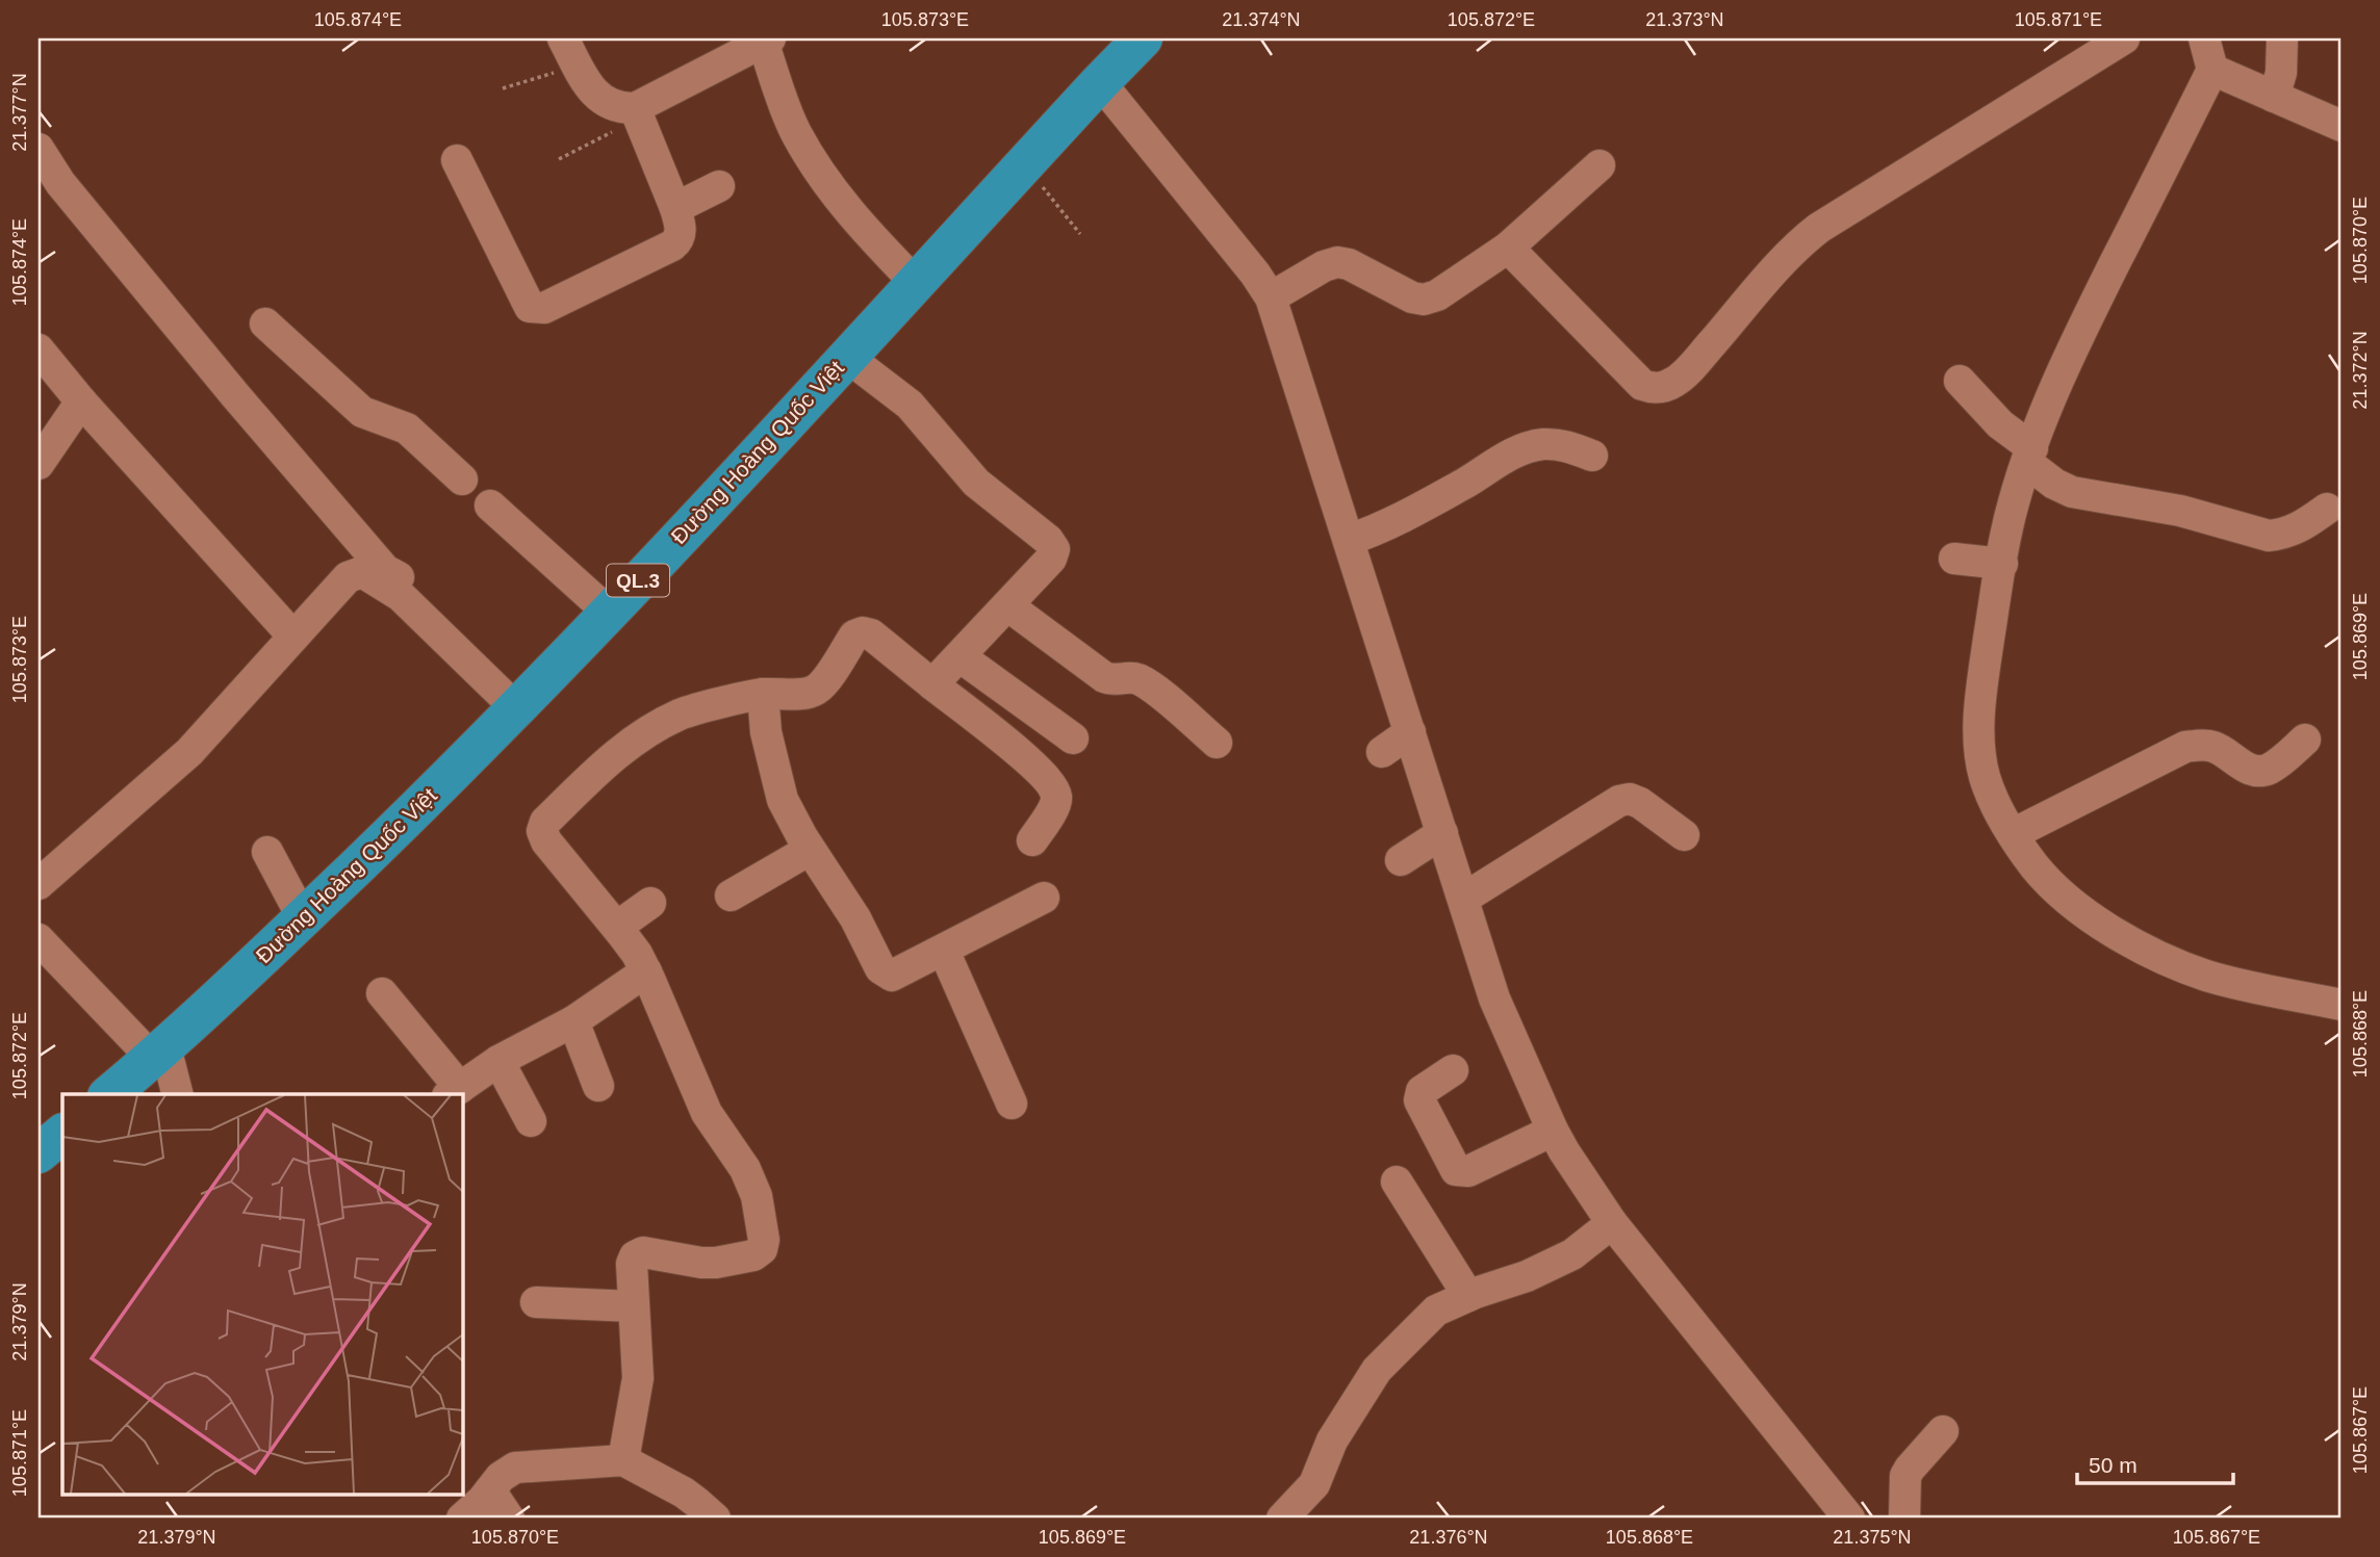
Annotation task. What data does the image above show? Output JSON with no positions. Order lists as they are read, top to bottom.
{
  "streets": {
    "highway": ["Đường Hoàng Quốc Việt", "QL.3"]
  },
  "scale_bar": "50 m",
  "coordinates": [
    "105.874°E",
    "105.873°E",
    "21.374°N",
    "105.872°E",
    "21.373°N",
    "105.871°E",
    "21.377°N",
    "105.870°E",
    "21.372°N",
    "105.869°E",
    "105.868°E",
    "21.379°N",
    "105.867°E",
    "21.376°N",
    "21.375°N"
  ]
}
